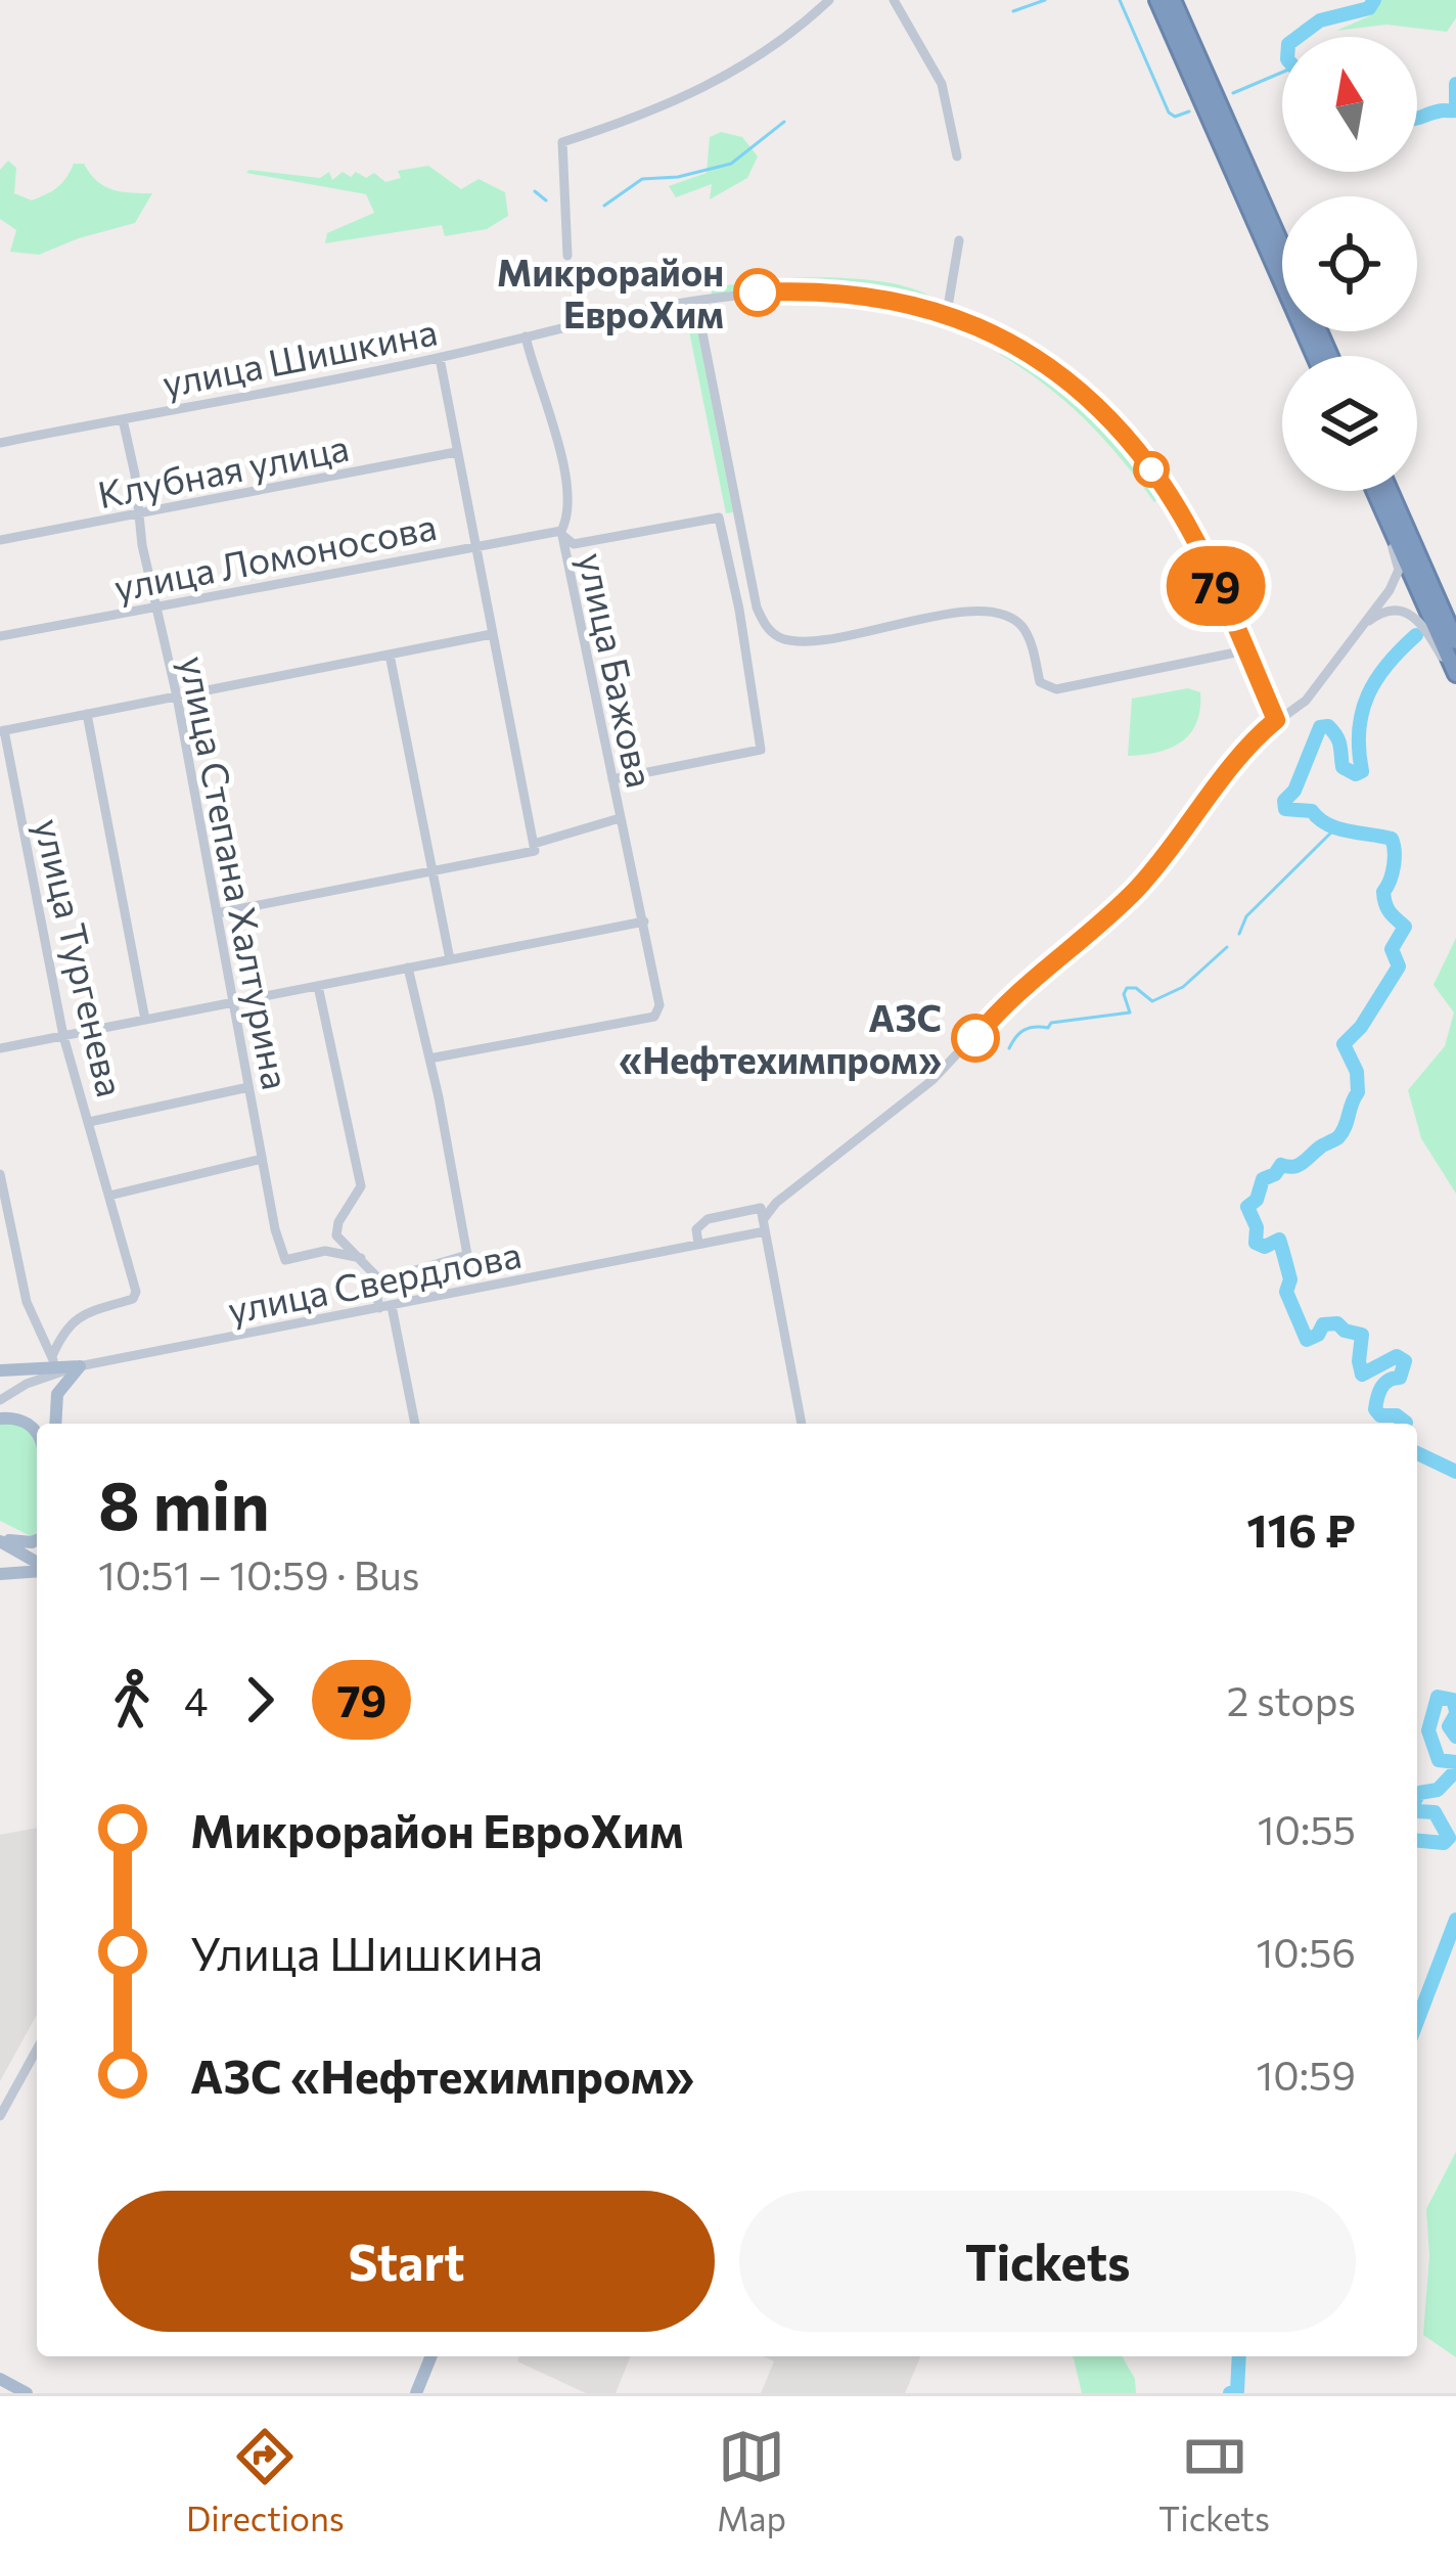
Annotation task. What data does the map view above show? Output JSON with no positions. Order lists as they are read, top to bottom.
{
  "streets": {
    "street": [
      "улица Шишкина",
      "Клубная улица",
      "улица Ломоносова",
      "улица Бажова",
      "улица Степана Халтурина",
      "улица Тургенева",
      "улица Свердлова"
    ]
  },
  "crossings": [
    ["улица Шишкина", "улица Бажова"],
    ["улица Шишкина", "улица Степана Халтурина"],
    ["Клубная улица", "улица Степана Халтурина"],
    ["улица Ломоносова", "улица Бажова"],
    ["улица Ломоносова", "улица Степана Халтурина"]
  ],
  "places": ["Микрорайон ЕвроХим", "АЗС «Нефтехимпром»"],
  "lines": ["bus line 79"],
  "north": "top",
  "page": {
    "on_map": "79",
    "heading": ["8 min", "10:51 – 10:59 · Bus", "116 ₽"],
    "legs": ["4", "79", "2 stops"],
    "list": [
      {
        "name": "Микрорайон ЕвроХим",
        "value": "10:55"
      },
      {
        "name": "Улица Шишкина",
        "value": "10:56"
      },
      {
        "name": "АЗС «Нефтехимпром»",
        "value": "10:59"
      }
    ],
    "buttons": ["Start", "Tickets"],
    "tabs": ["Directions", "Map", "Tickets"]
  }
}
